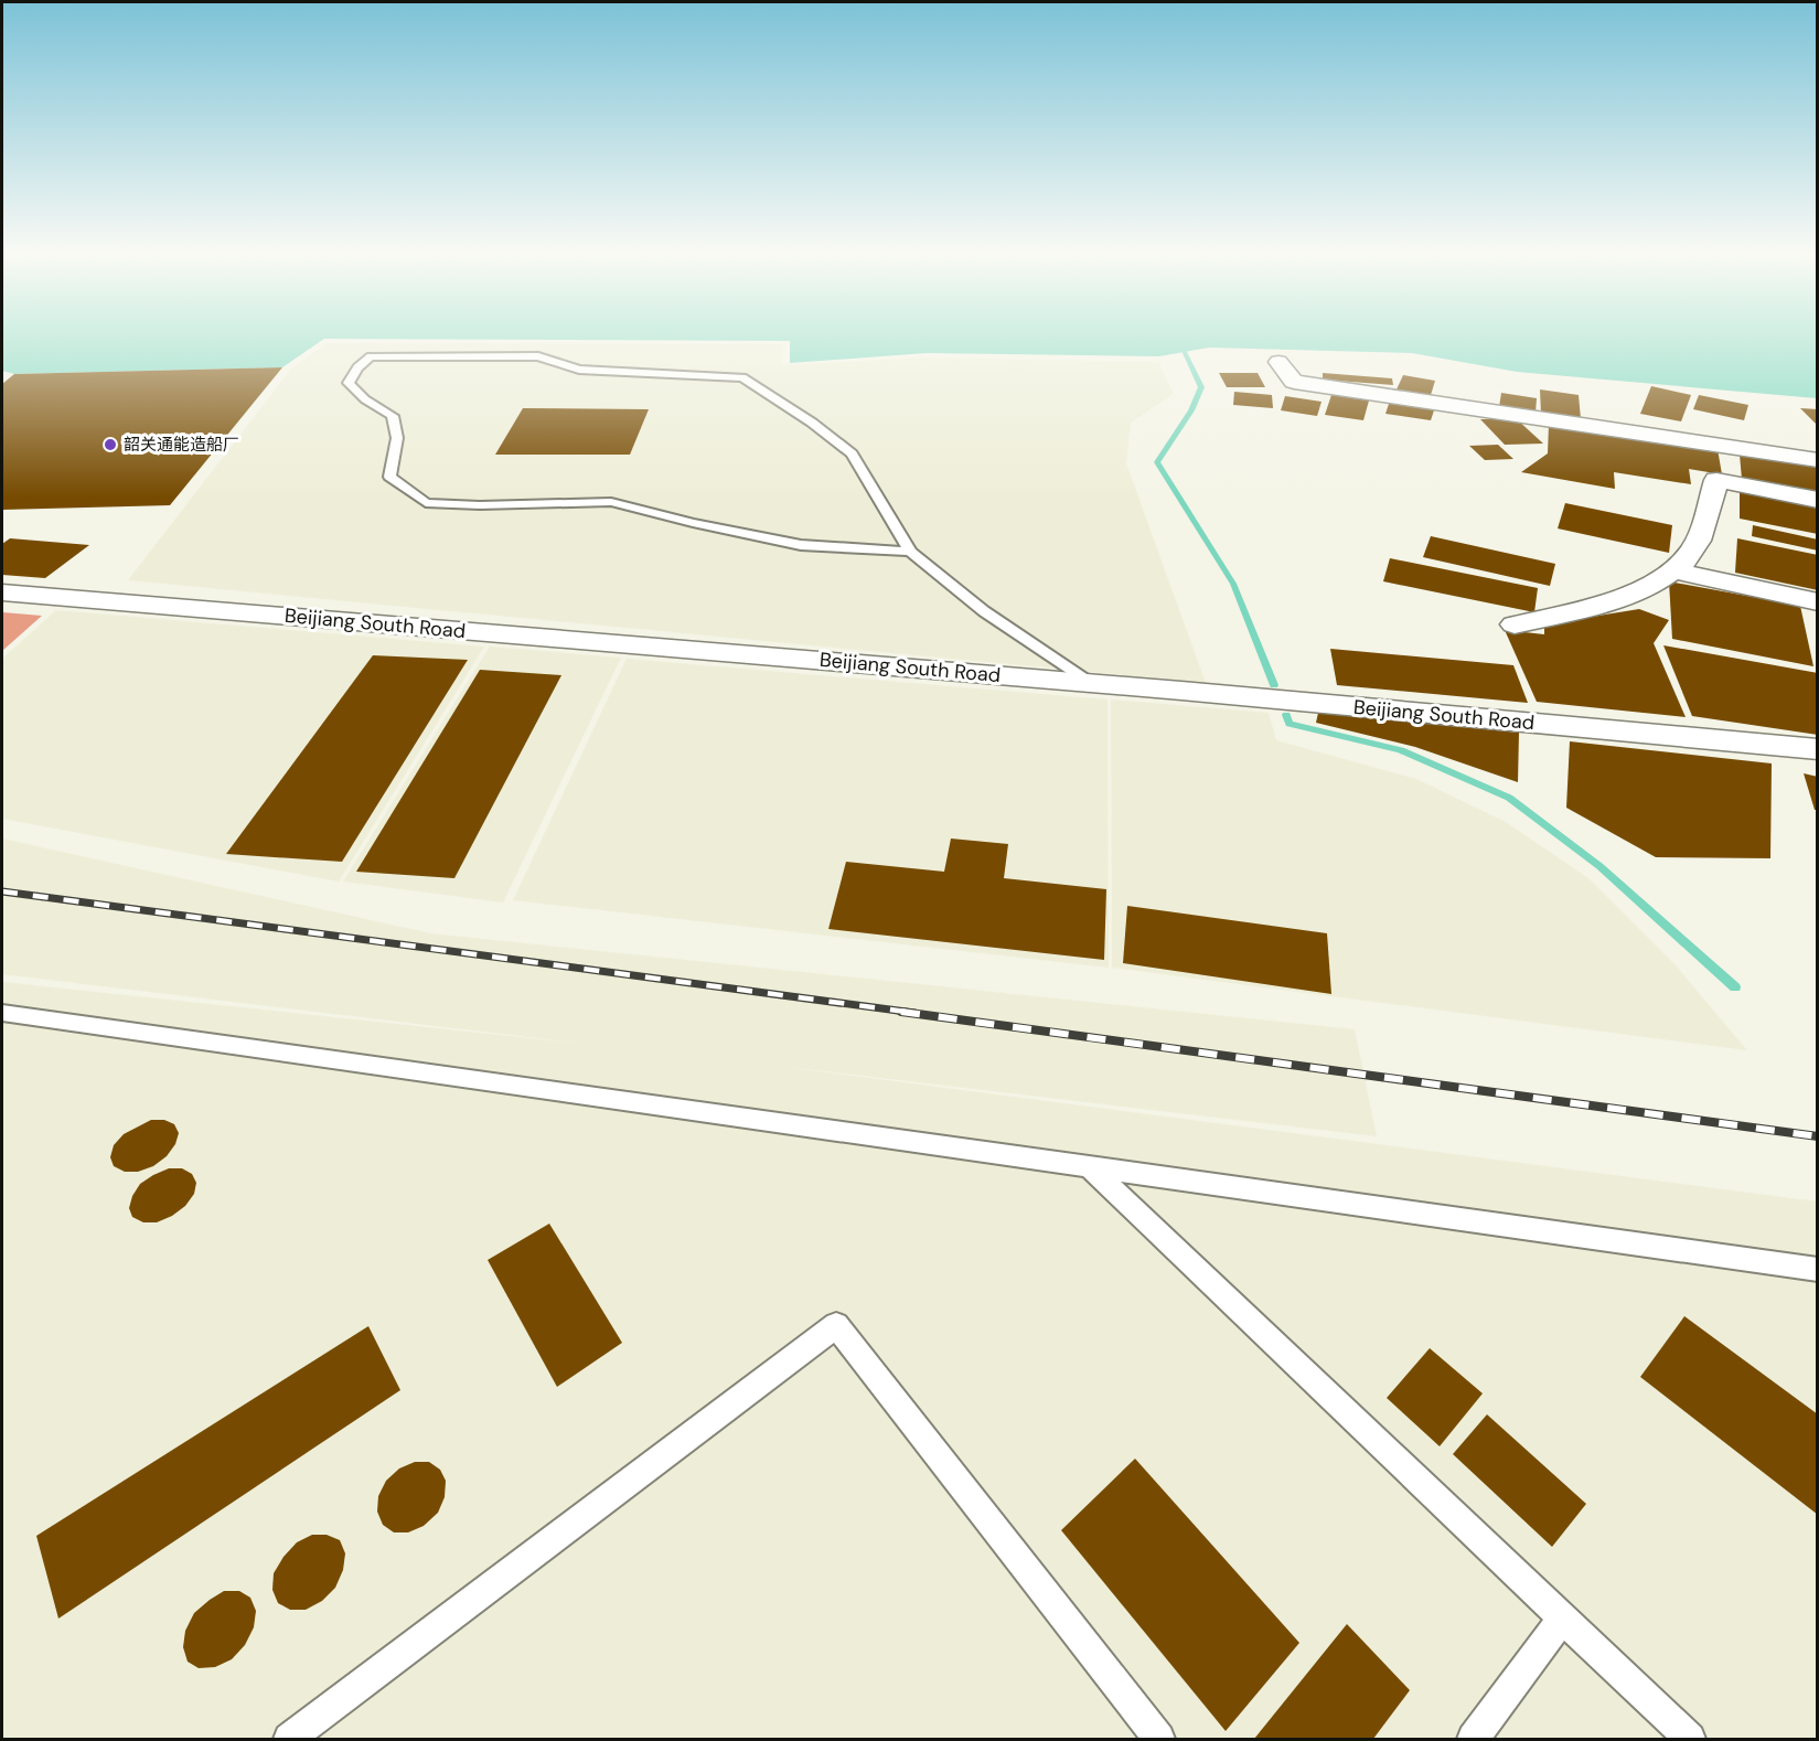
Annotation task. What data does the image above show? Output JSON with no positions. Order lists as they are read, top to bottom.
{
  "streets": {
    "street": ["Beijiang South Road"]
  },
  "places": ["韶关通能造船厂"]
}
